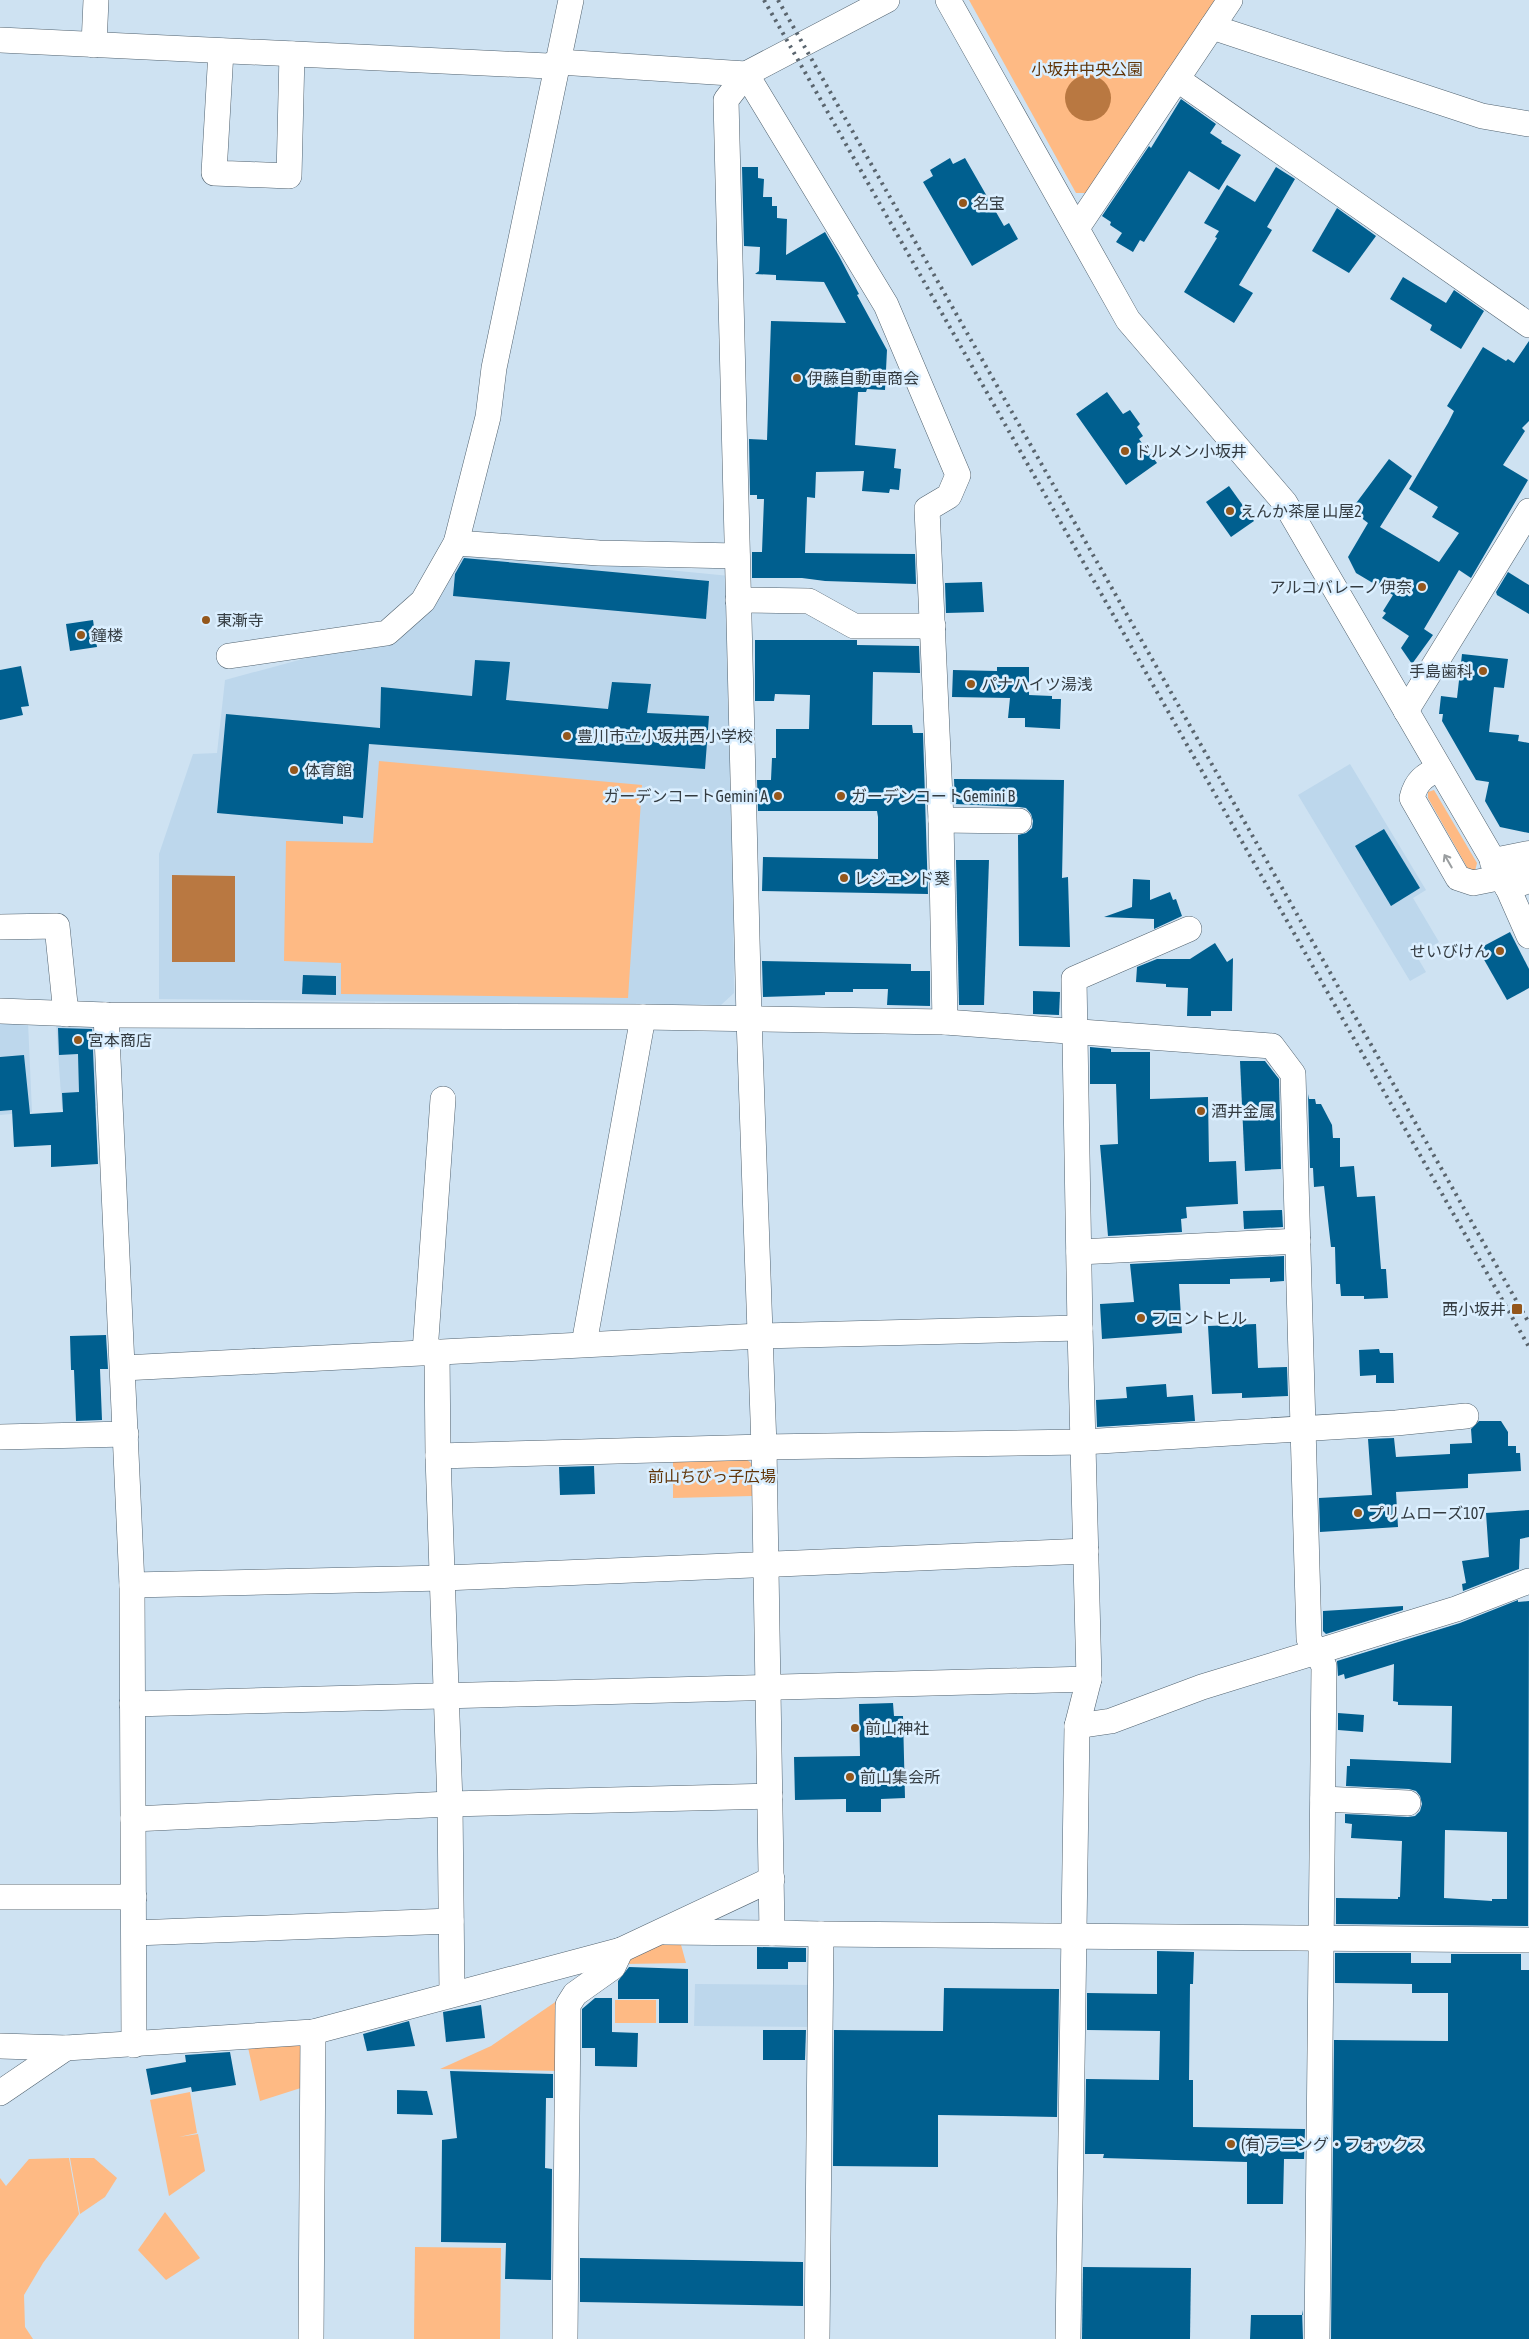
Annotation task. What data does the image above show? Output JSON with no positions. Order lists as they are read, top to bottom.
{
  "parks": ["小坂井中央公園", "前山ちびっ子広場"],
  "places": {
    "other": [
      "名宝",
      "伊藤自動車商会",
      "ドルメン小坂井",
      "えんか茶屋 山屋2",
      "アルコバレーノ伊奈",
      "東漸寺",
      "鐘楼",
      "手島歯科",
      "パナハイツ湯浅",
      "豊川市立小坂井西小学校",
      "体育館",
      "ガーデンコートGemini A",
      "ガーデンコートGemini B",
      "レジェンド葵",
      "せいびけん",
      "宮本商店",
      "酒井金属",
      "フロントヒル",
      "プリムローズ107",
      "前山神社",
      "前山集会所",
      "(有)ラニング・フォックス"
    ],
    "transit": ["西小坂井"]
  }
}
